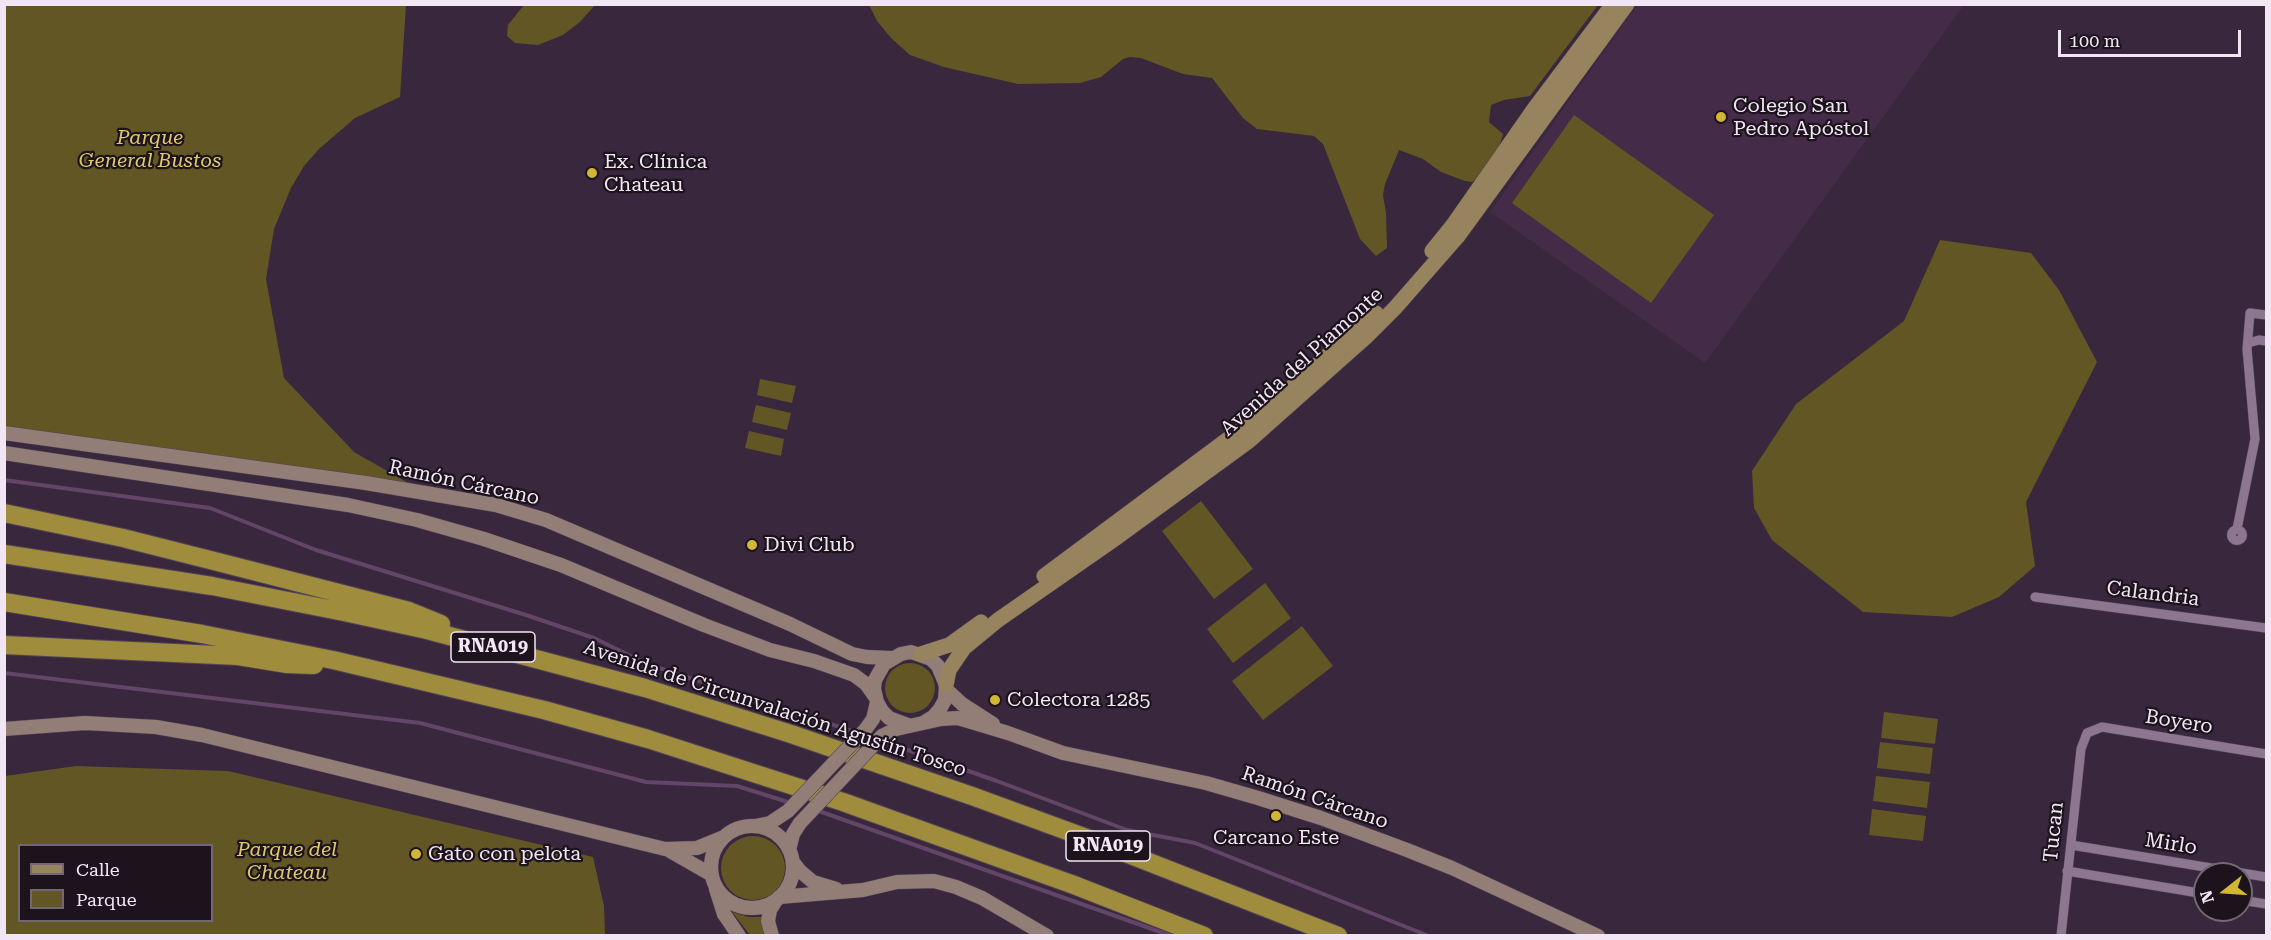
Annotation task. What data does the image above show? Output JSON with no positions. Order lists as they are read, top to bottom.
{
  "streets": {
    "highway": ["RNA019", "Avenida de Circunvalación Agustín Tosco"],
    "main road": ["Avenida del Piamonte", "Ramón Cárcano"],
    "street": [
      "Calandria",
      "Boyero",
      "Tucan",
      "Mirlo"
    ]
  },
  "crossings": [
    ["Avenida del Piamonte", "Ramón Cárcano"],
    ["Boyero", "Tucan"],
    ["Tucan", "Mirlo"]
  ],
  "parks": ["Parque General Bustos", "Parque del Chateau"],
  "places": [
    "Colegio San Pedro Apóstol",
    "Ex. Clínica Chateau",
    "Divi Club",
    "Colectora 1285",
    "Carcano Este",
    "Gato con pelota"
  ],
  "legend": ["Calle", "Parque"],
  "scale_bar": "100 m",
  "north": "left"
}
